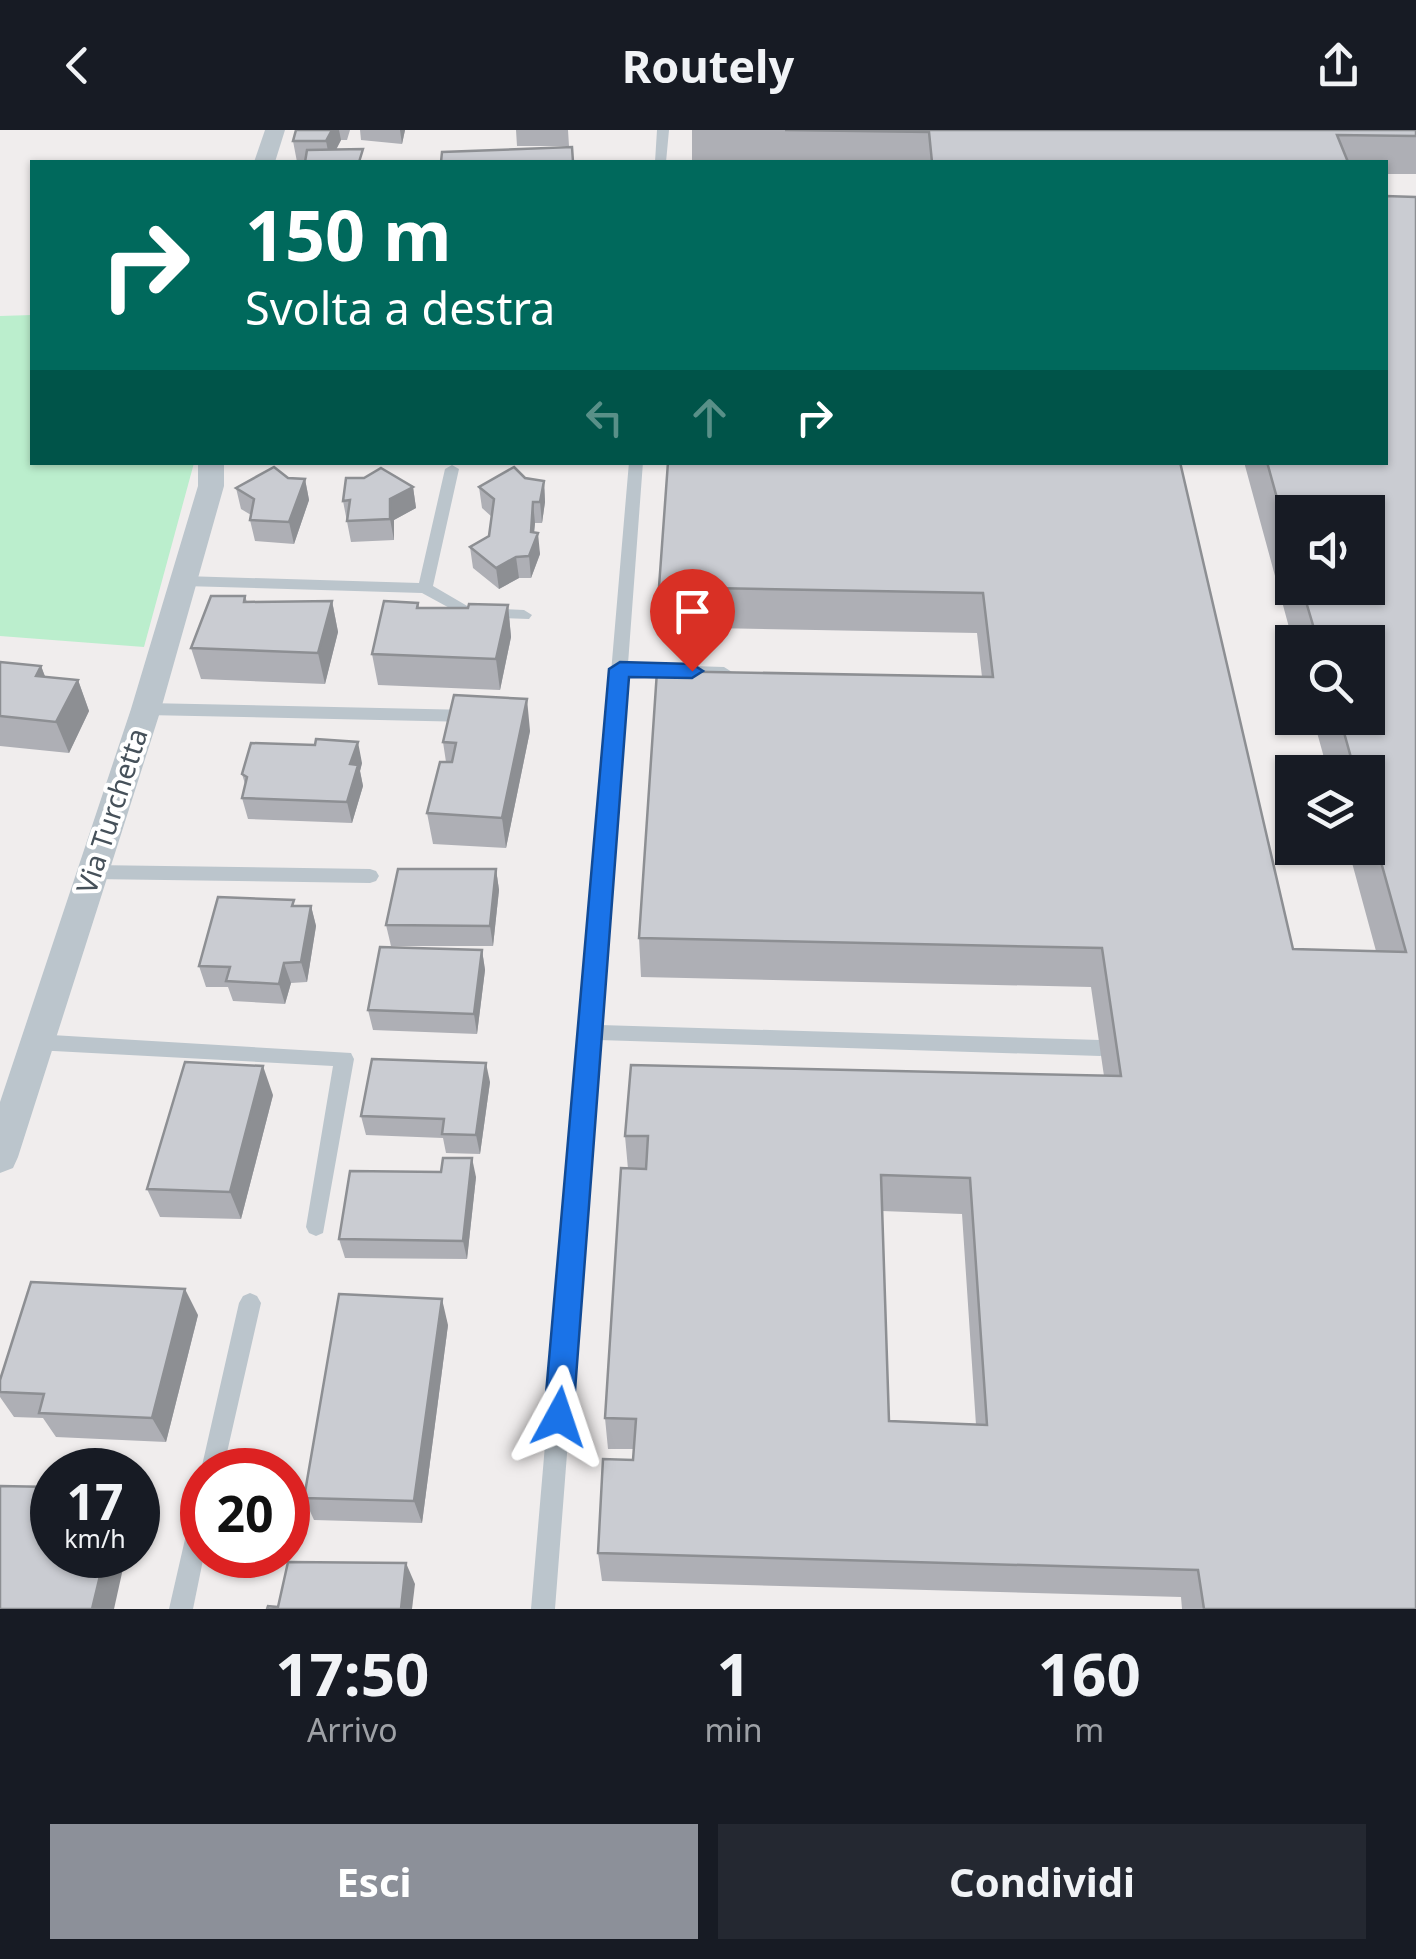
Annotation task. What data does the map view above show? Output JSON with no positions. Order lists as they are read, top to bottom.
{
  "streets": {
    "street": ["Via Turchetta"]
  },
  "page": {
    "header": "Routely",
    "turn": ["150 m", "Svolta a destra"],
    "speed": "17 km/h",
    "limit": "20",
    "eta": [
      "17:50",
      "Arrivo",
      "1",
      "min",
      "160",
      "m"
    ],
    "buttons": ["Esci", "Condividi"]
  }
}
